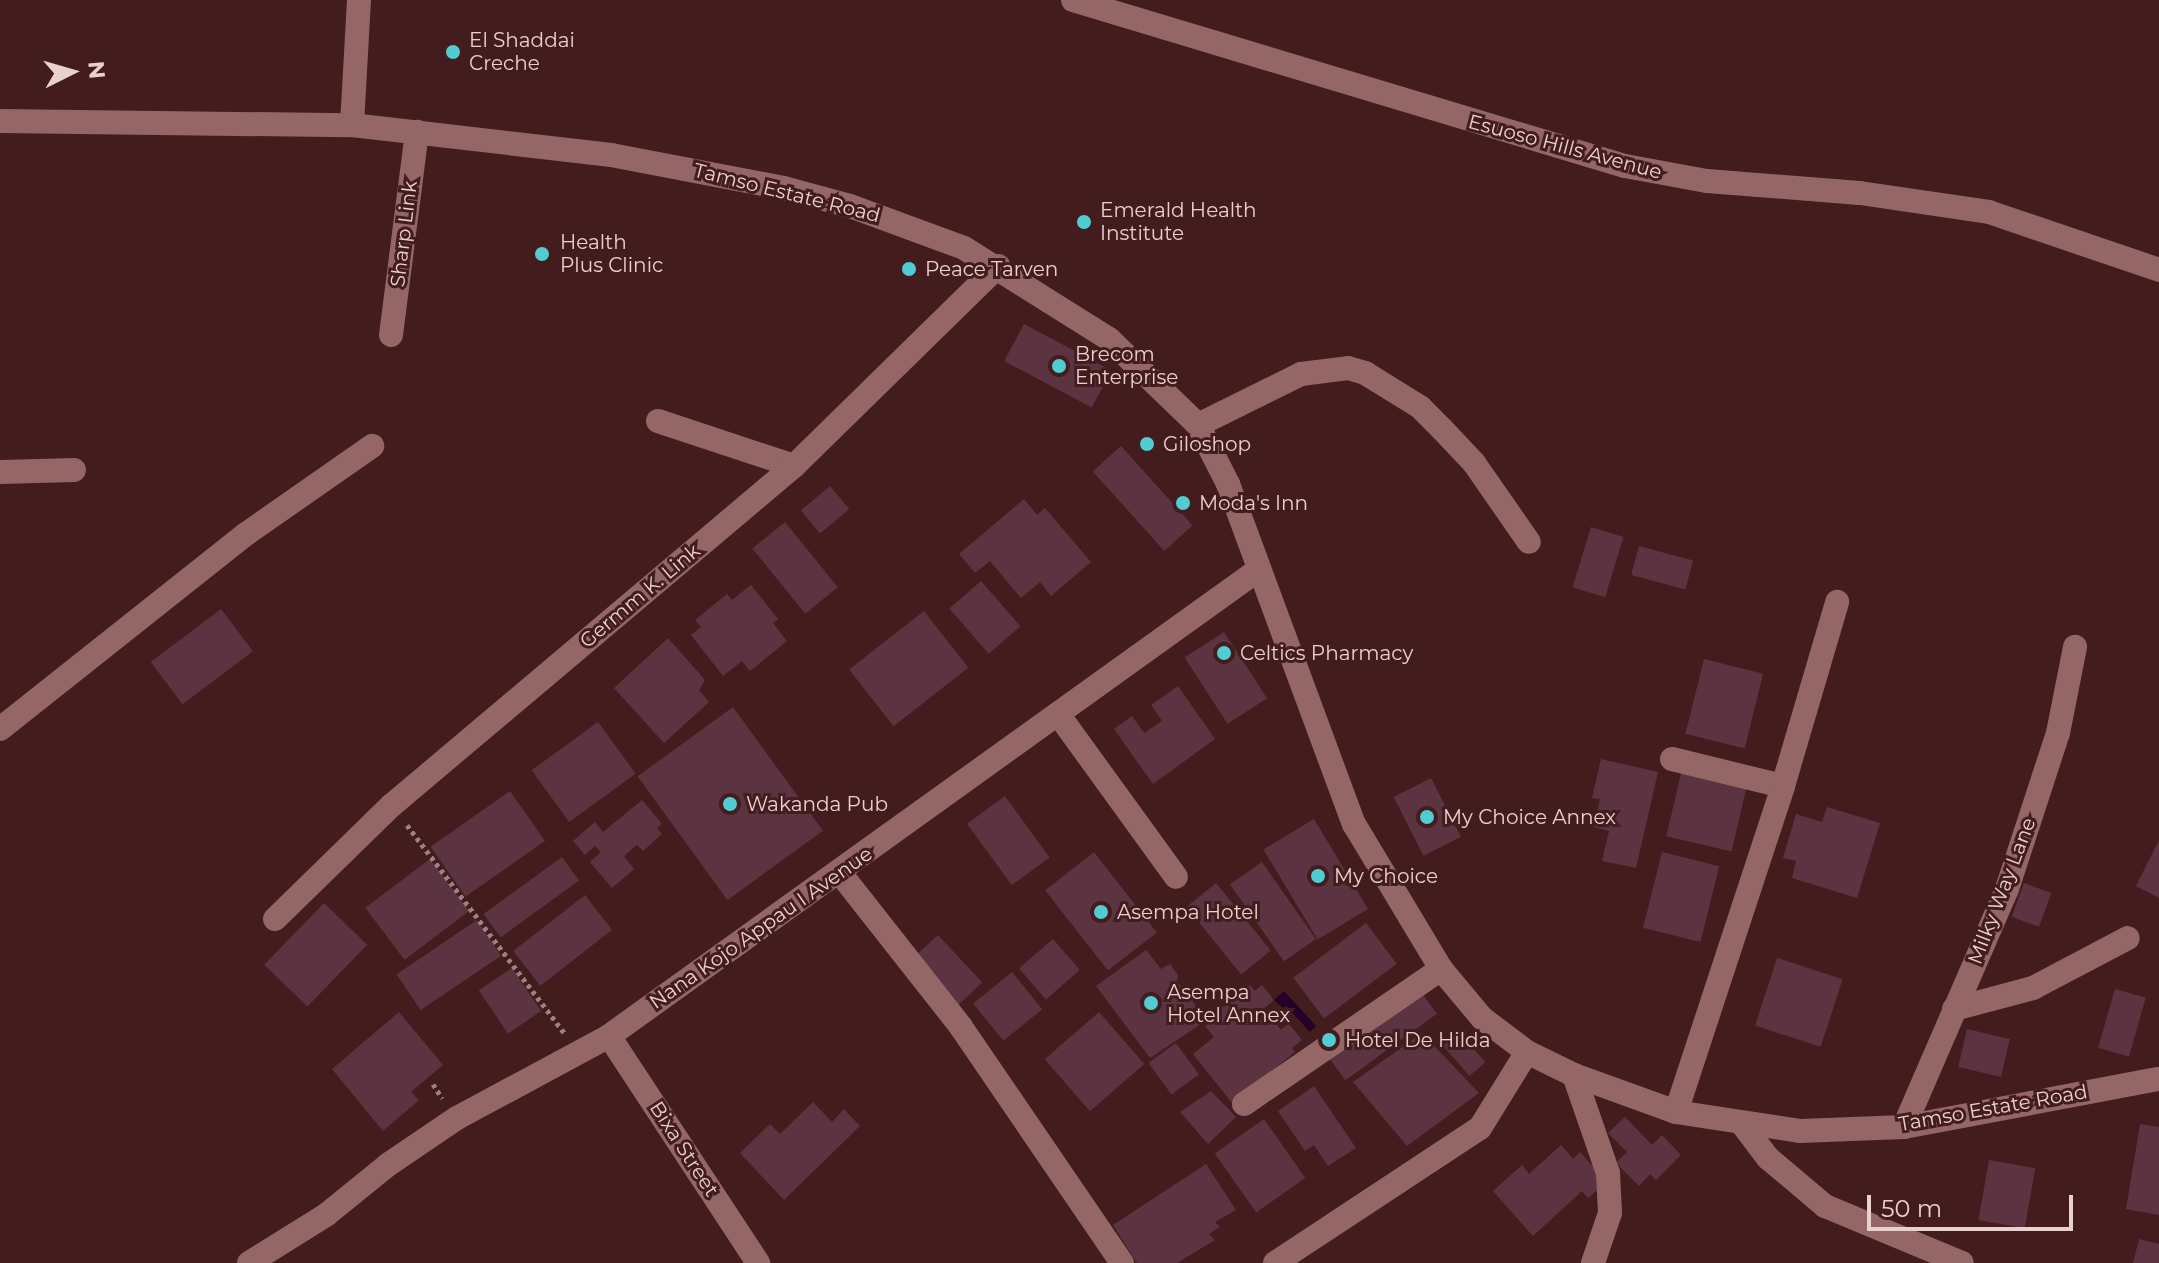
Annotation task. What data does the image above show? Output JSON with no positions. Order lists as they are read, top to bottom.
{
  "streets": {
    "street": [
      "Esuoso Hills Avenue",
      "Tamso Estate Road",
      "Sharp Link",
      "Germm K. Link",
      "Milky Way Lane",
      "Nana Kojo Appau I Avenue",
      "Bixa Street"
    ]
  },
  "crossings": [
    ["Tamso Estate Road", "Sharp Link"],
    ["Tamso Estate Road", "Germm K. Link"],
    ["Tamso Estate Road", "Milky Way Lane"],
    ["Tamso Estate Road", "Nana Kojo Appau I Avenue"],
    ["Nana Kojo Appau I Avenue", "Bixa Street"]
  ],
  "places": [
    "El Shaddai Creche",
    "Emerald Health Institute",
    "Health Plus Clinic",
    "Peace Tarven",
    "Brecom Enterprise",
    "Giloshop",
    "Moda's Inn",
    "Celtics Pharmacy",
    "Wakanda Pub",
    "My Choice Annex",
    "My Choice",
    "Asempa Hotel",
    "Asempa Hotel Annex",
    "Hotel De Hilda"
  ],
  "scale_bar": "50 m",
  "north": "right"
}
